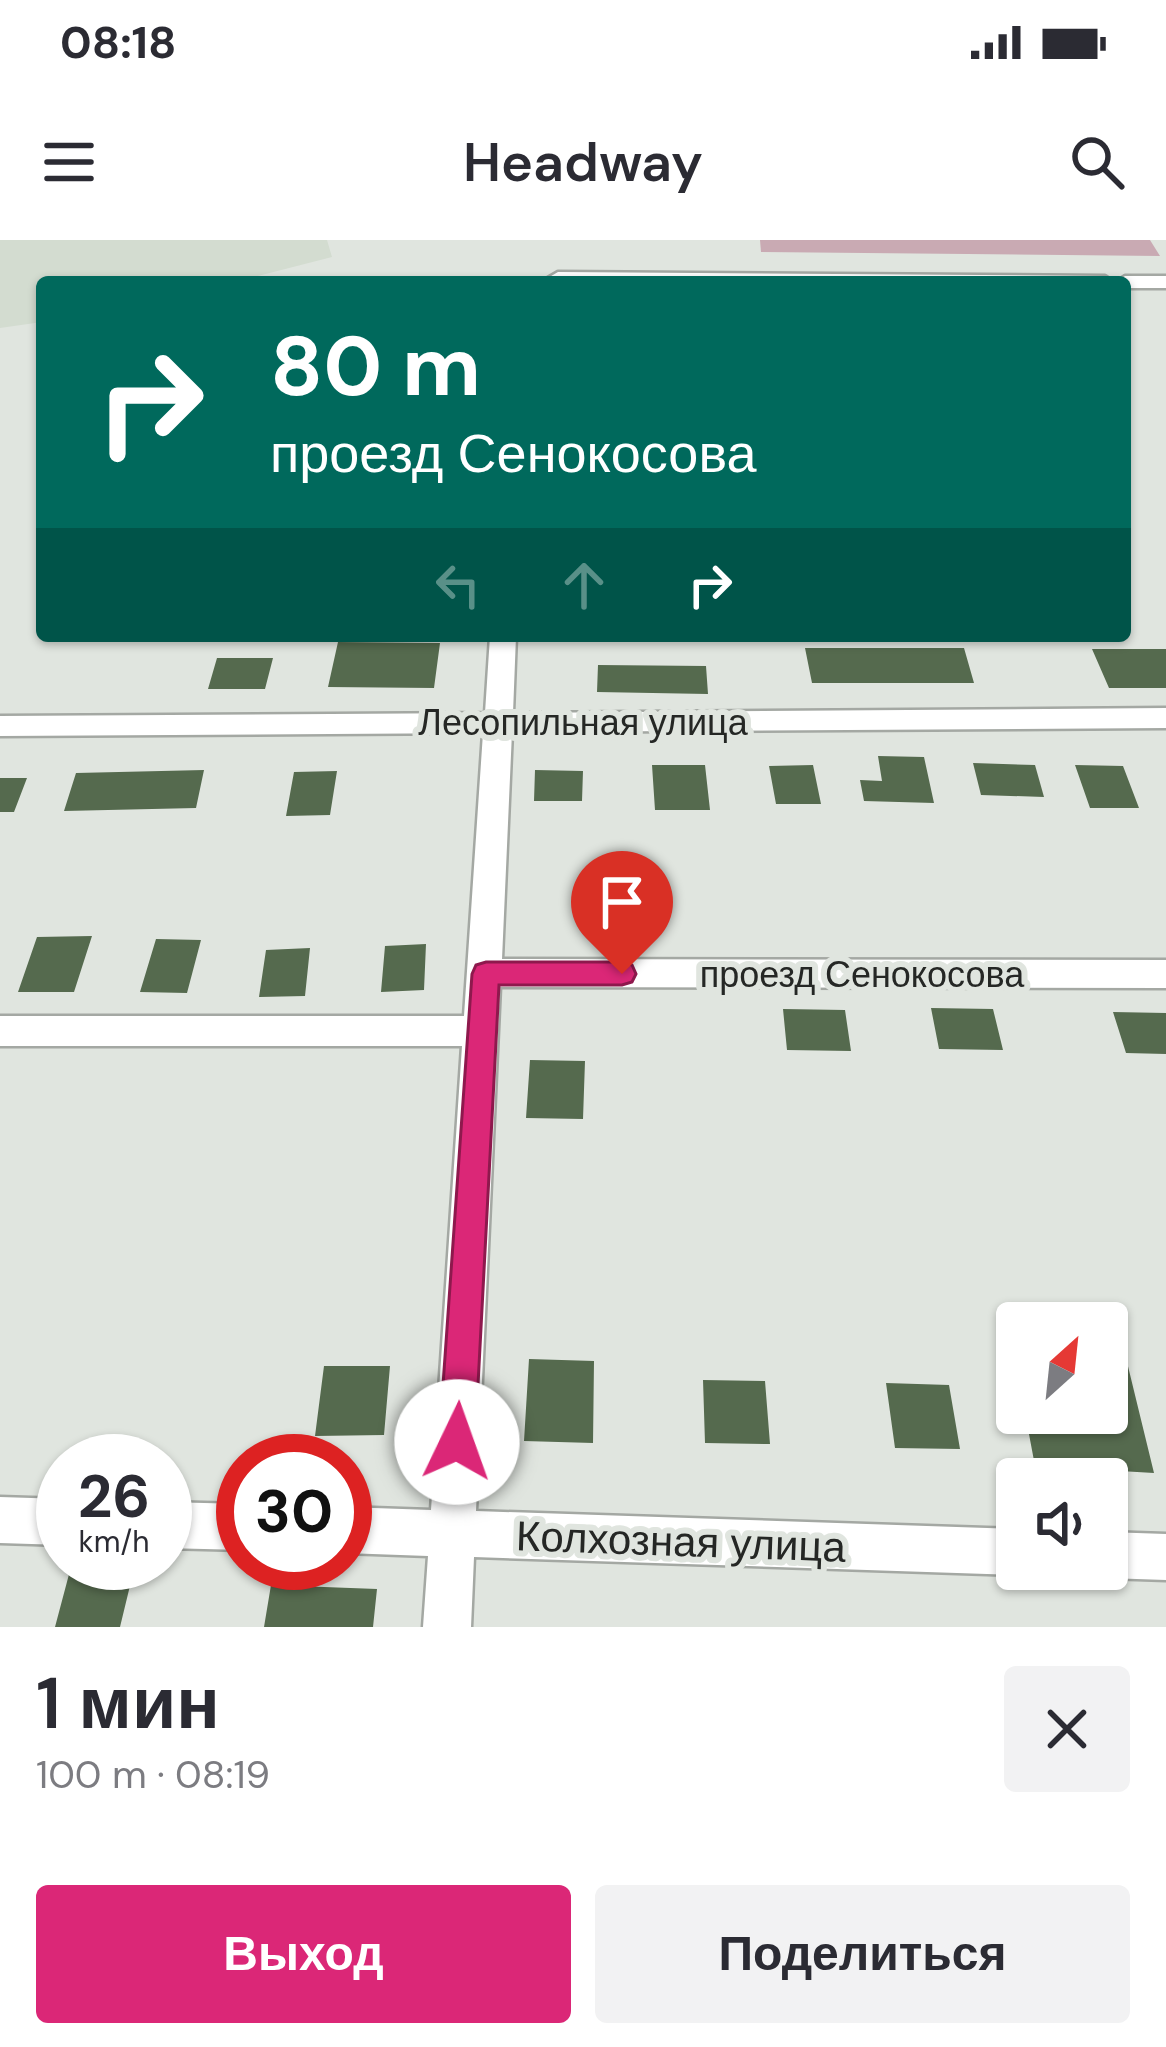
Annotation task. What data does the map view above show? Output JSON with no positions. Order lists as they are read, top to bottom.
{
  "streets": {
    "street": ["Лесопильная улица", "проезд Сенокосова", "Колхозная улица"]
  },
  "north": "top right",
  "page": {
    "status": "08:18",
    "header": "Headway",
    "turn": ["80 m", "проезд Сенокосова"],
    "speed": "26 km/h",
    "limit": "30",
    "heading": ["1 мин", "100 m · 08:19"],
    "buttons": ["Выход", "Поделиться"]
  }
}
